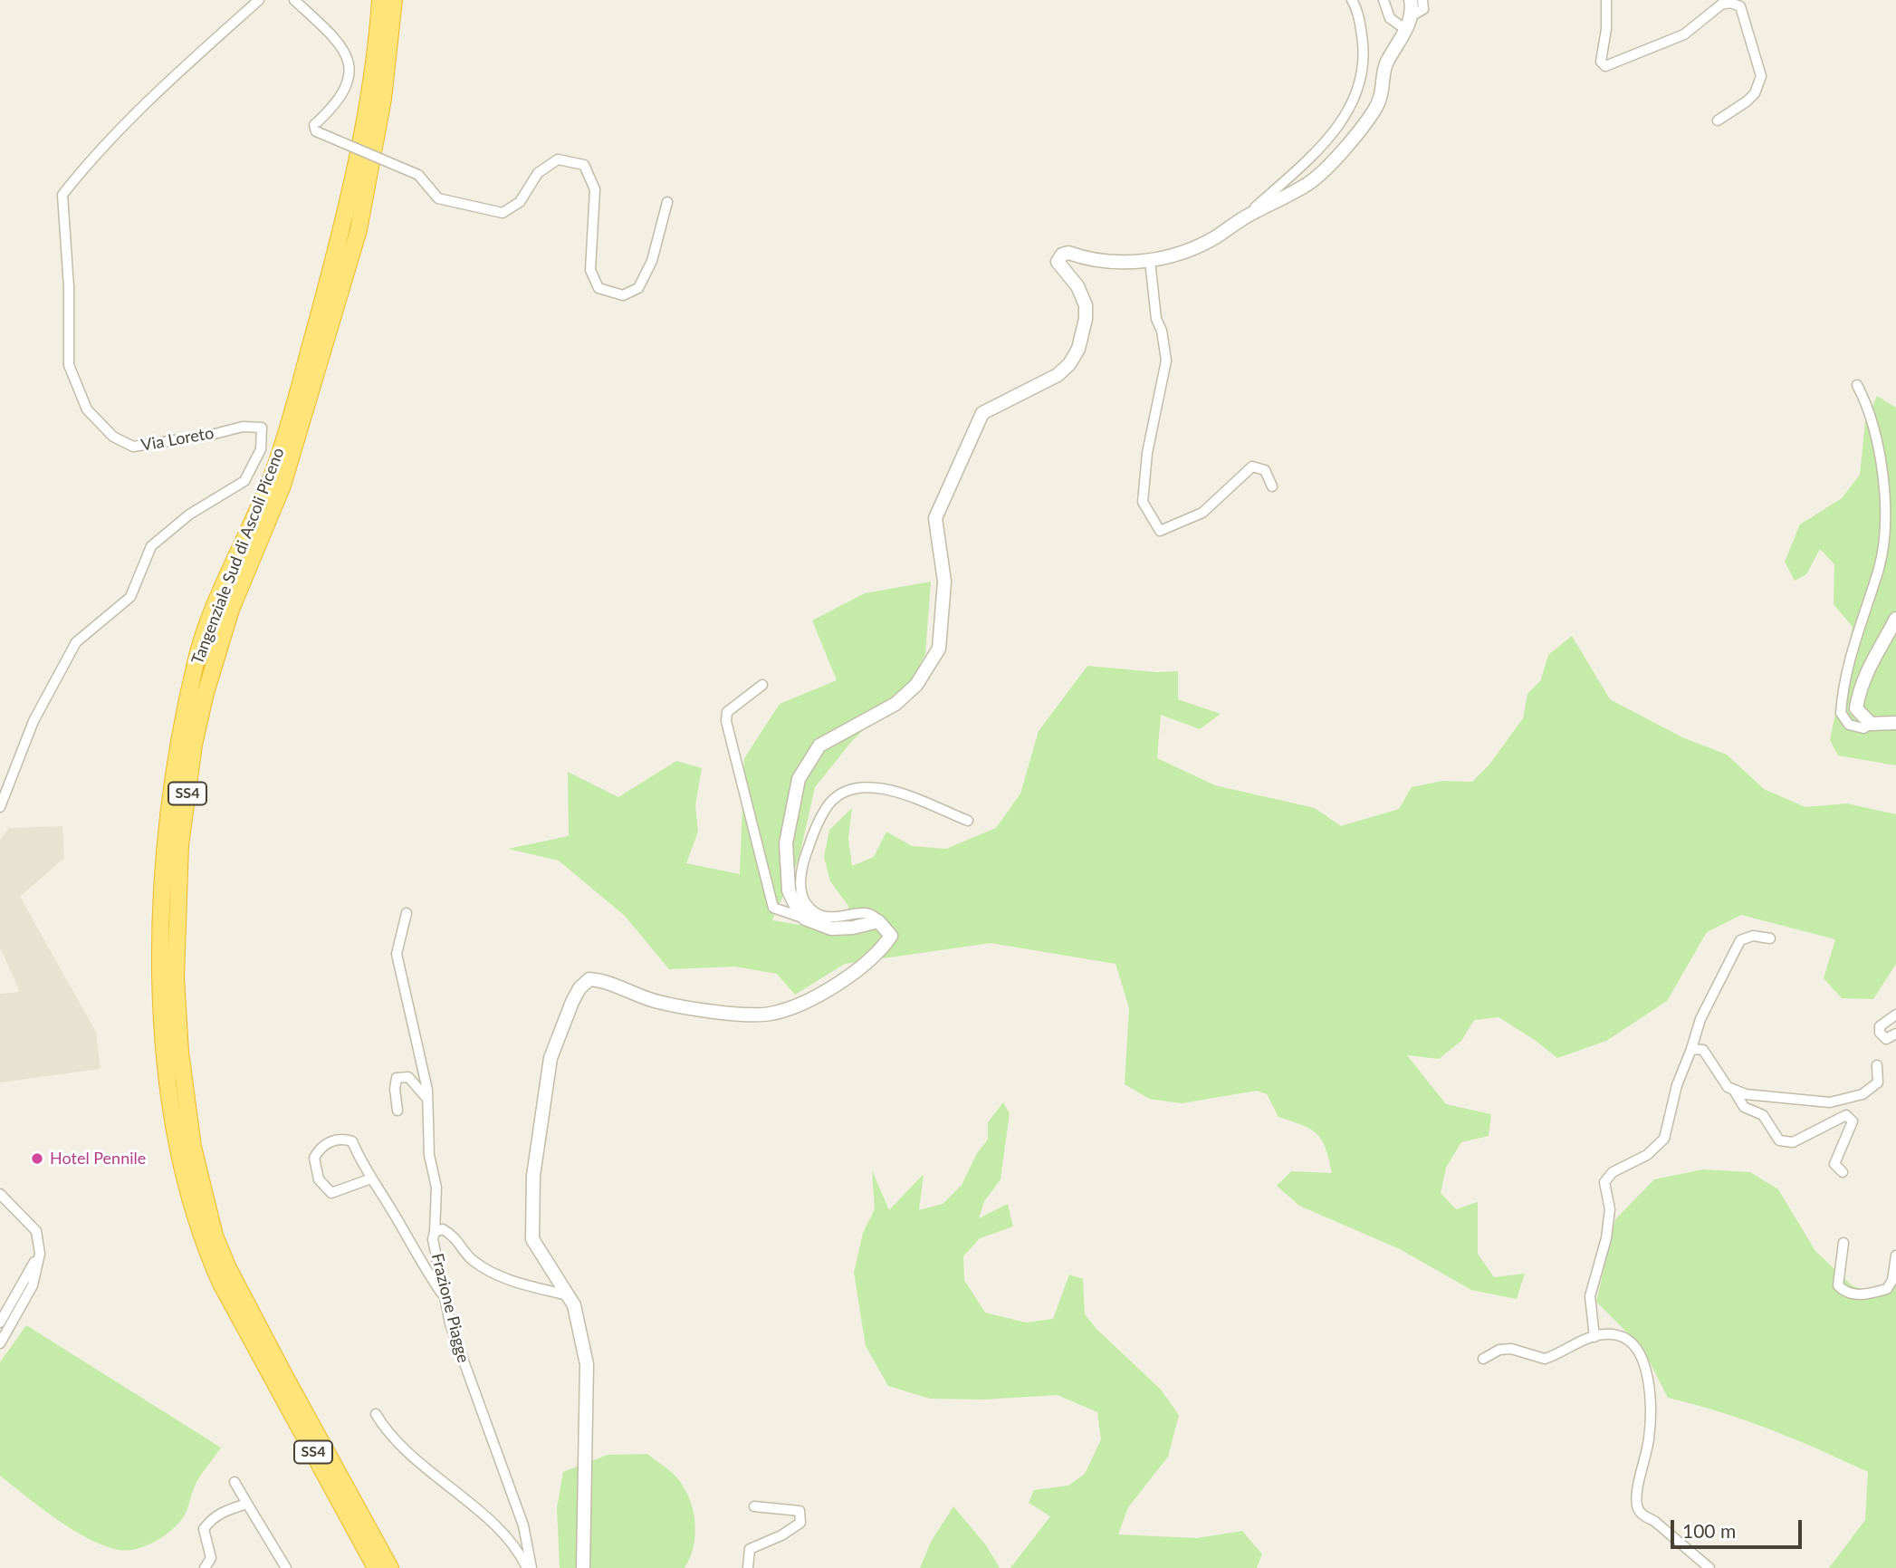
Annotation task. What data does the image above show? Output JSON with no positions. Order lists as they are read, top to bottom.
{
  "streets": {
    "highway": ["Tangenziale Sud di Ascoli Piceno", "SS4"],
    "street": ["Via Loreto", "Frazione Piagge"]
  },
  "places": ["Hotel Pennile"],
  "scale_bar": "100 m"
}
